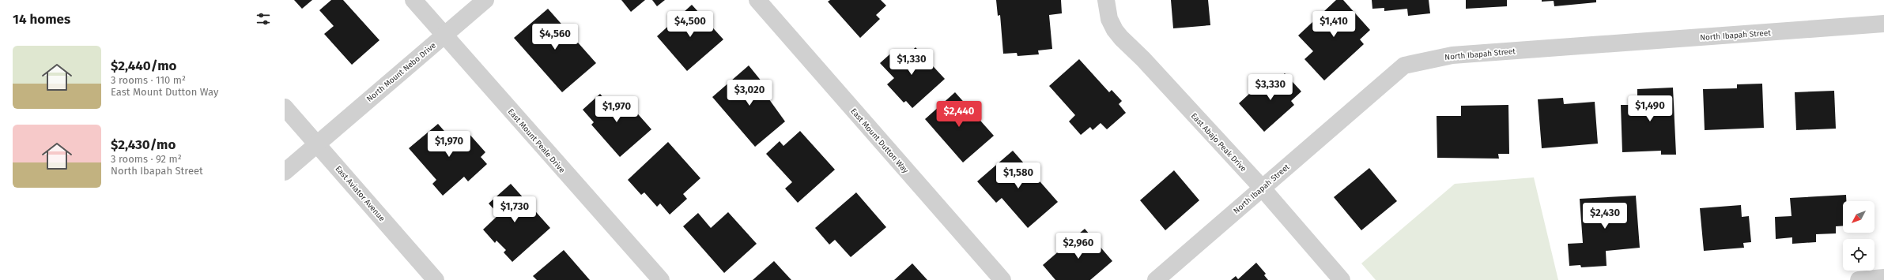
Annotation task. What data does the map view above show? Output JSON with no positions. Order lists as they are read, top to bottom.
{
  "streets": {
    "street": [
      "North Ibapah Street",
      "North Mount Nebo Drive",
      "East Mount Peale Drive",
      "East Mount Dutton Way",
      "East Abajo Peak Drive",
      "East Aviator Avenue"
    ]
  },
  "crossings": [
    ["North Ibapah Street", "East Abajo Peak Drive"],
    ["North Mount Nebo Drive", "East Mount Peale Drive"],
    ["North Mount Nebo Drive", "East Aviator Avenue"]
  ],
  "north": "bottom left",
  "page": {
    "heading": "14 homes",
    "price": [
      "$4,500",
      "$1,410",
      "$4,560",
      "$1,330",
      "$3,330",
      "$3,020",
      "$1,490",
      "$1,970",
      "$2,440",
      "$1,970",
      "$1,580",
      "$1,730",
      "$2,430",
      "$2,960"
    ],
    "list": [
      {
        "name": "$2,440/mo",
        "note": "3 rooms · 110 m² · East Mount Dutton Way"
      },
      {
        "name": "$2,430/mo",
        "note": "3 rooms · 92 m² · North Ibapah Street"
      }
    ]
  }
}
